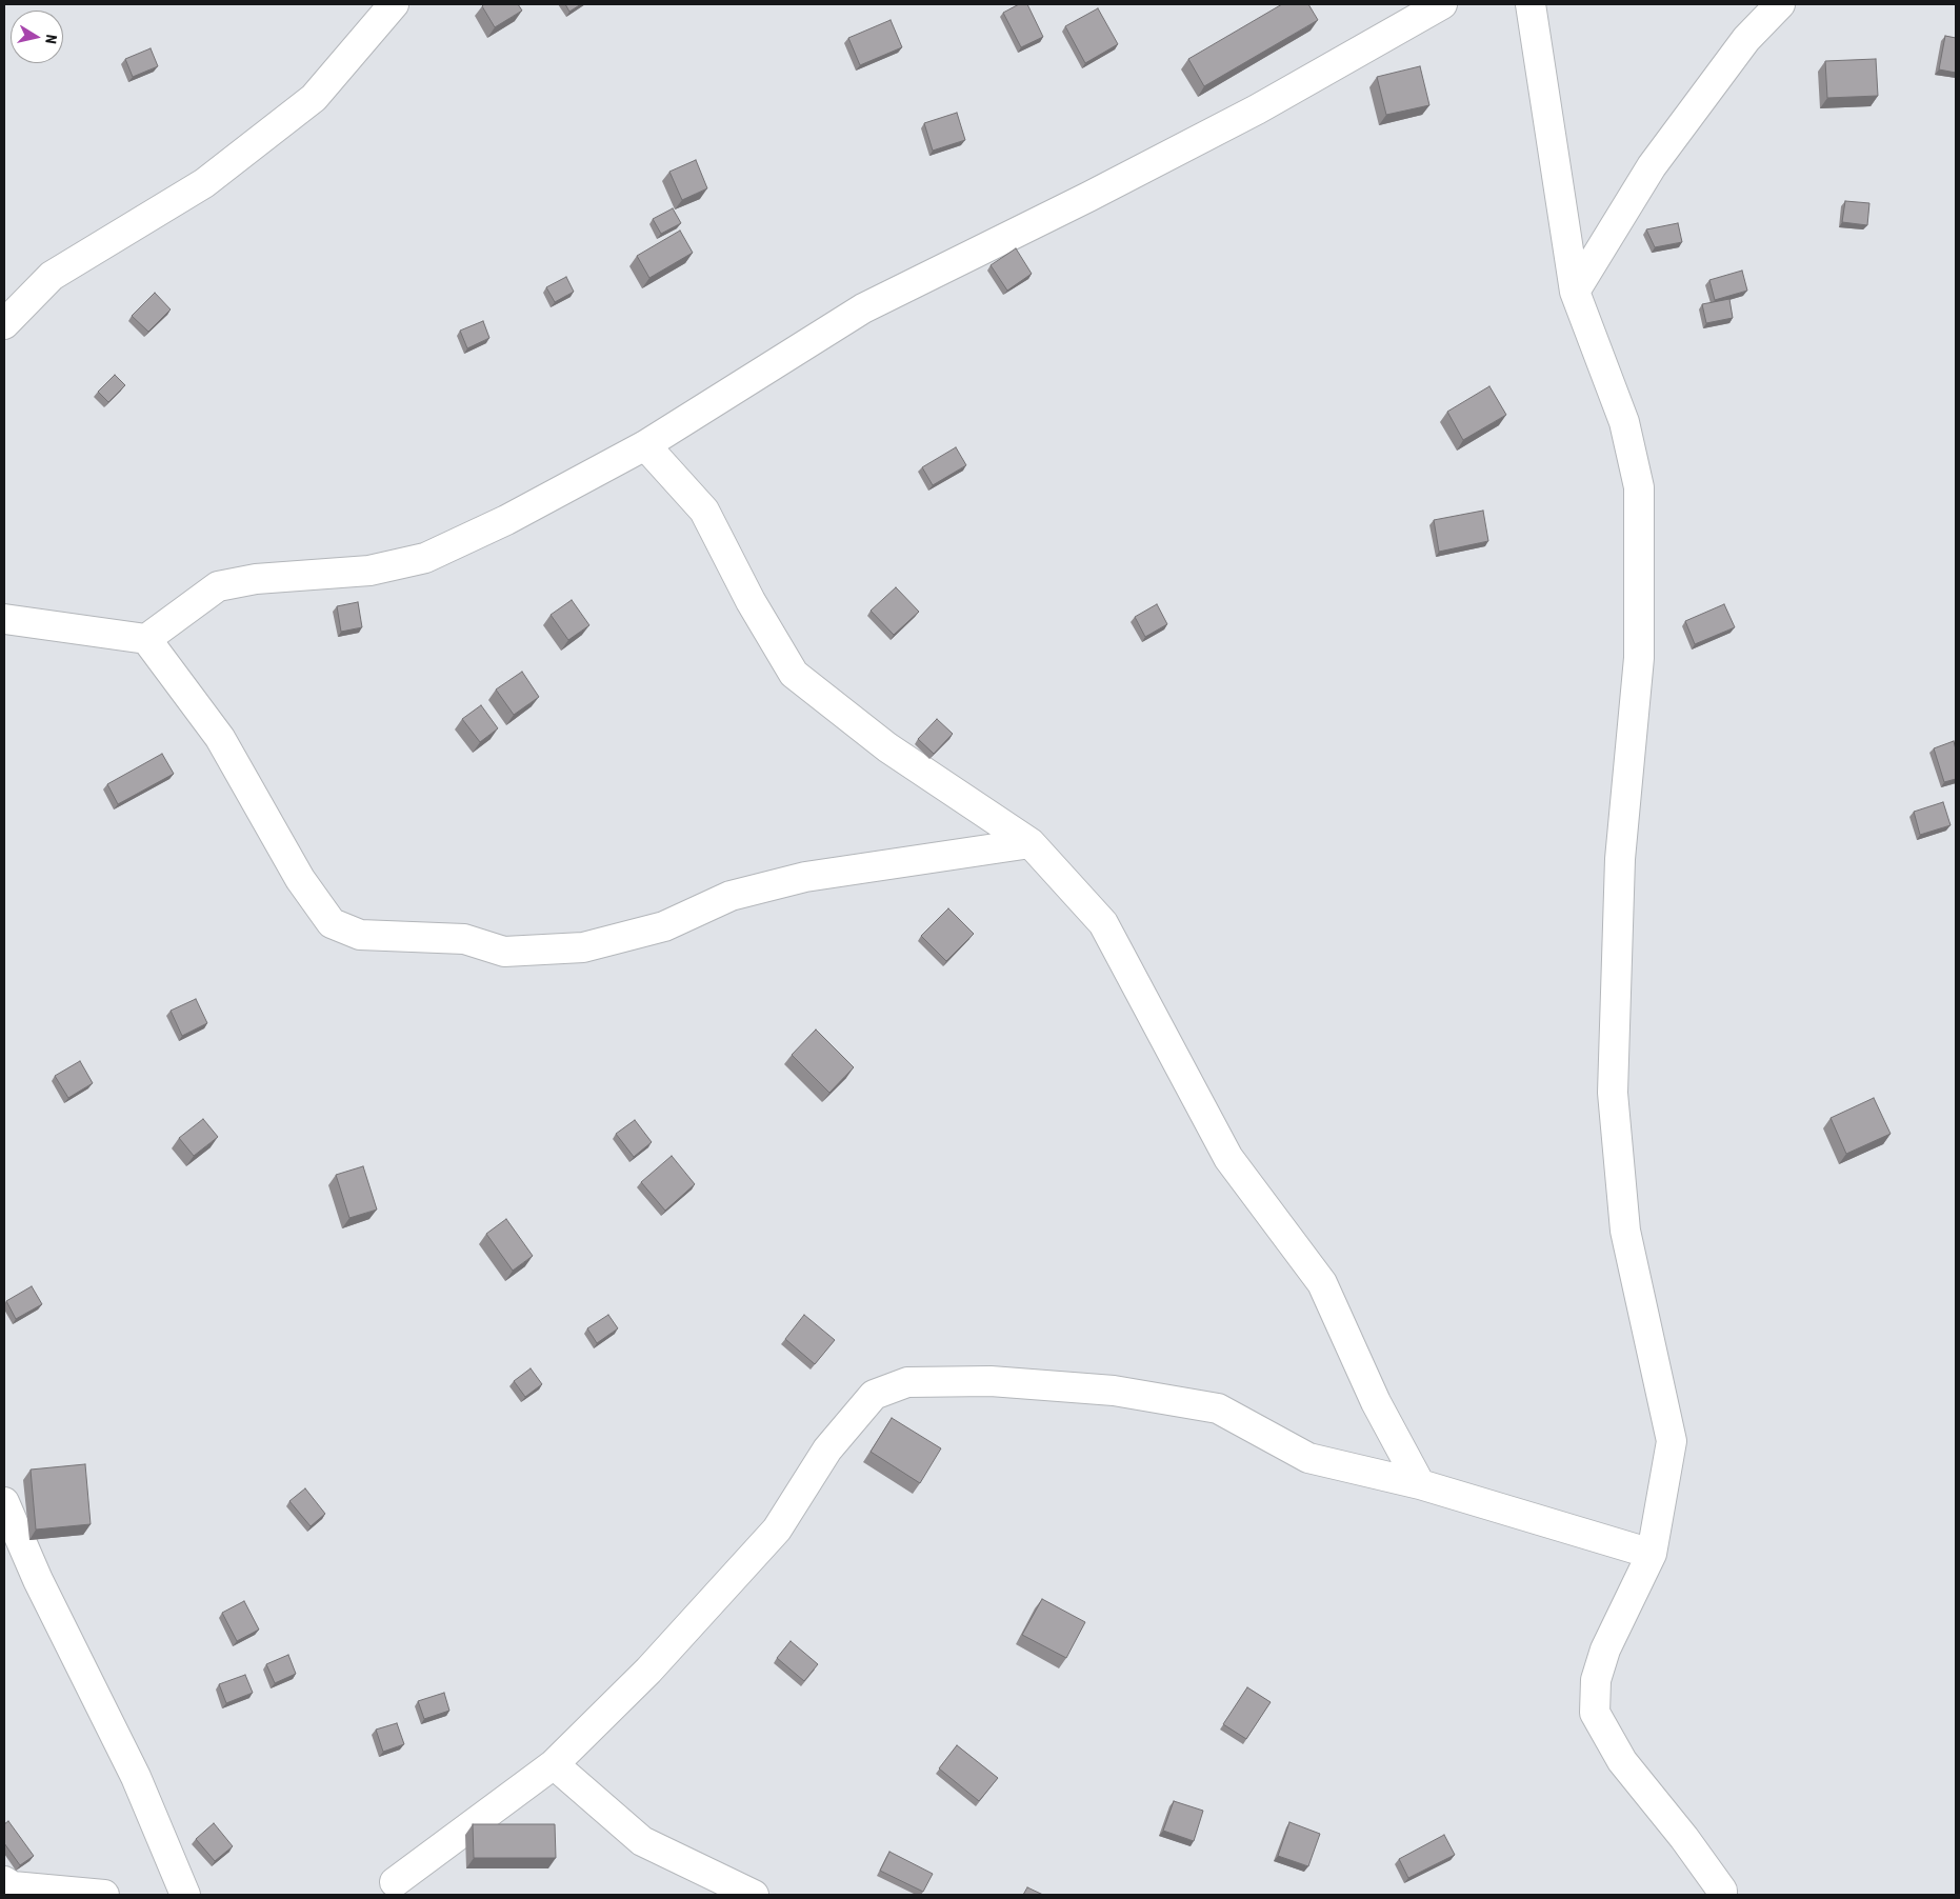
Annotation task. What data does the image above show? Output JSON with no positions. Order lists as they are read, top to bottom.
{
  "north": "right"
}
